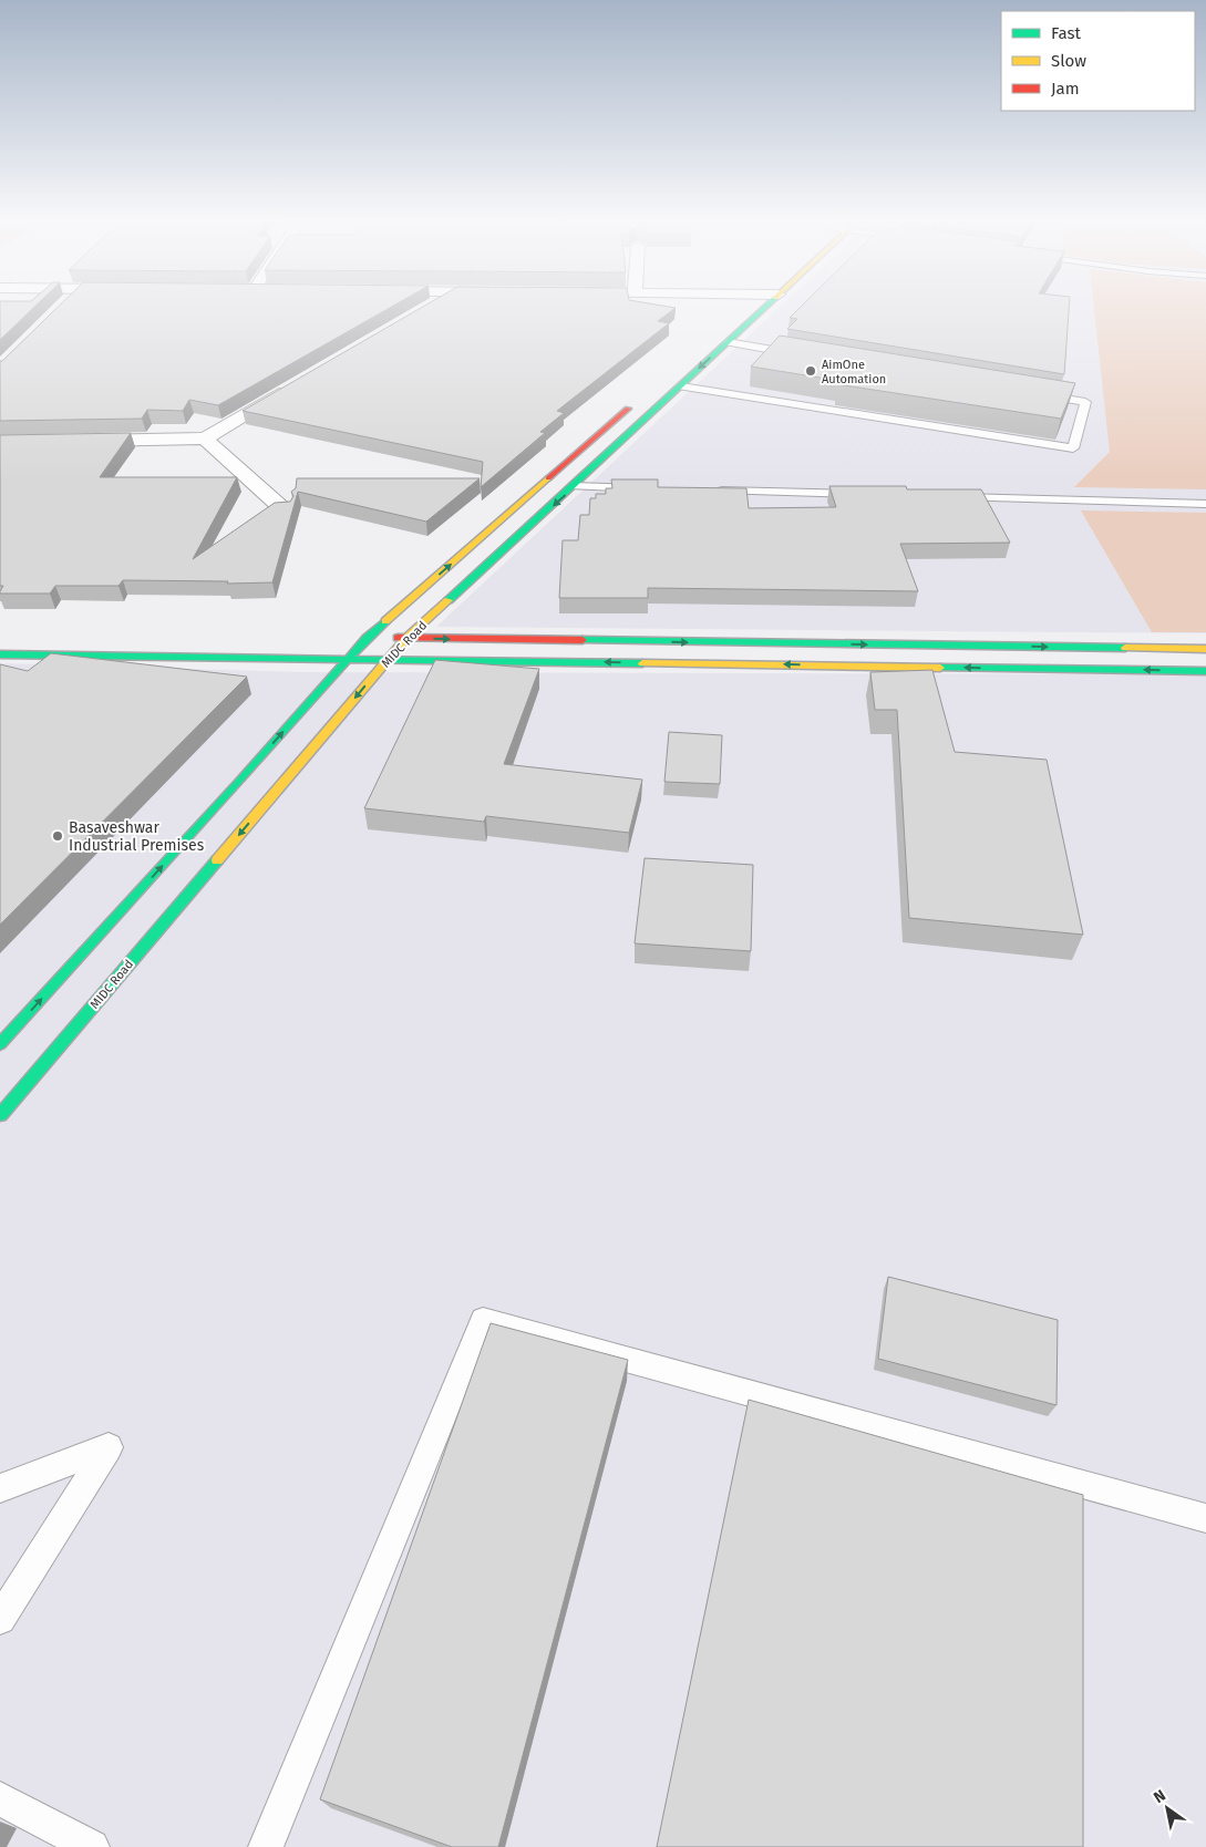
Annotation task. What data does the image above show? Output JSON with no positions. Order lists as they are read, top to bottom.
{
  "streets": {
    "main road": ["MIDC Road"]
  },
  "places": ["AimOne Automation", "Basaveshwar Industrial Premises"],
  "legend": ["Fast", "Slow", "Jam"],
  "north": "top left"
}
